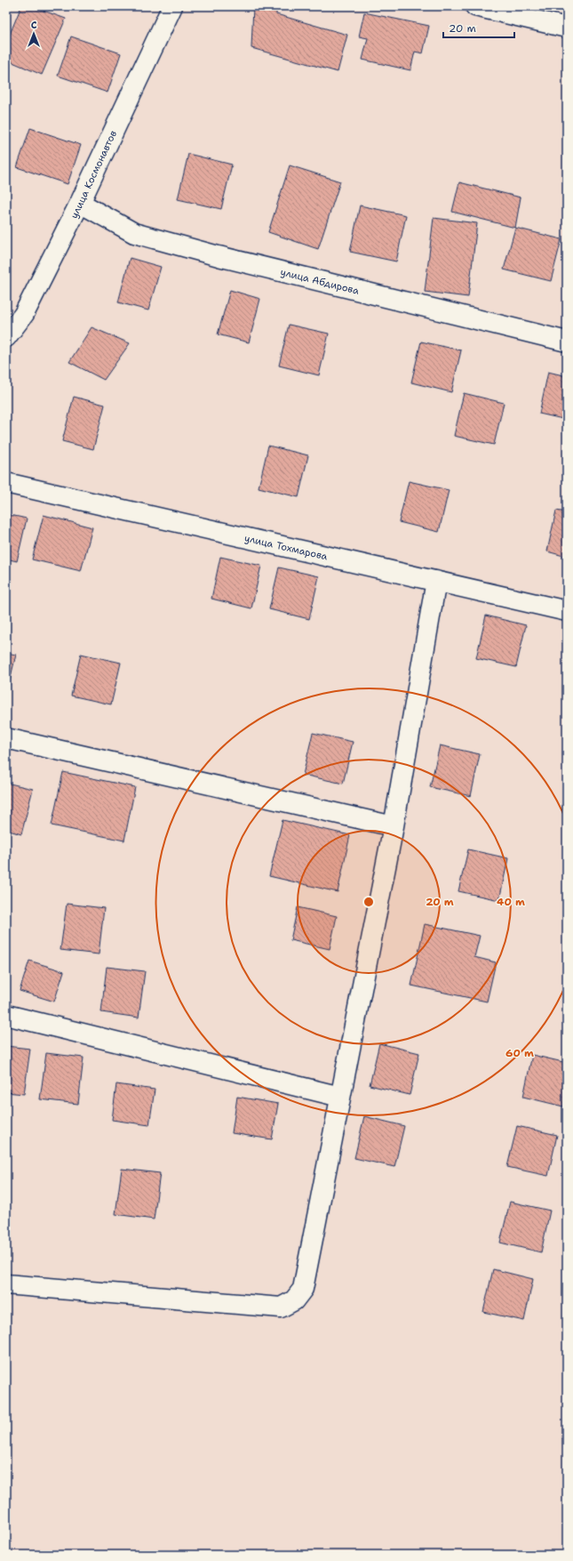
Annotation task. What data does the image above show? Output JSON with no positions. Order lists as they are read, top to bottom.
{
  "streets": {
    "street": ["улица Космонавтов", "улица Абдирова", "улица Тохмарова"]
  },
  "crossings": [
    ["улица Космонавтов", "улица Абдирова"]
  ],
  "scale_bar": "20 m",
  "north": "top",
  "rings": ["20 m", "40 m", "60 m"]
}
